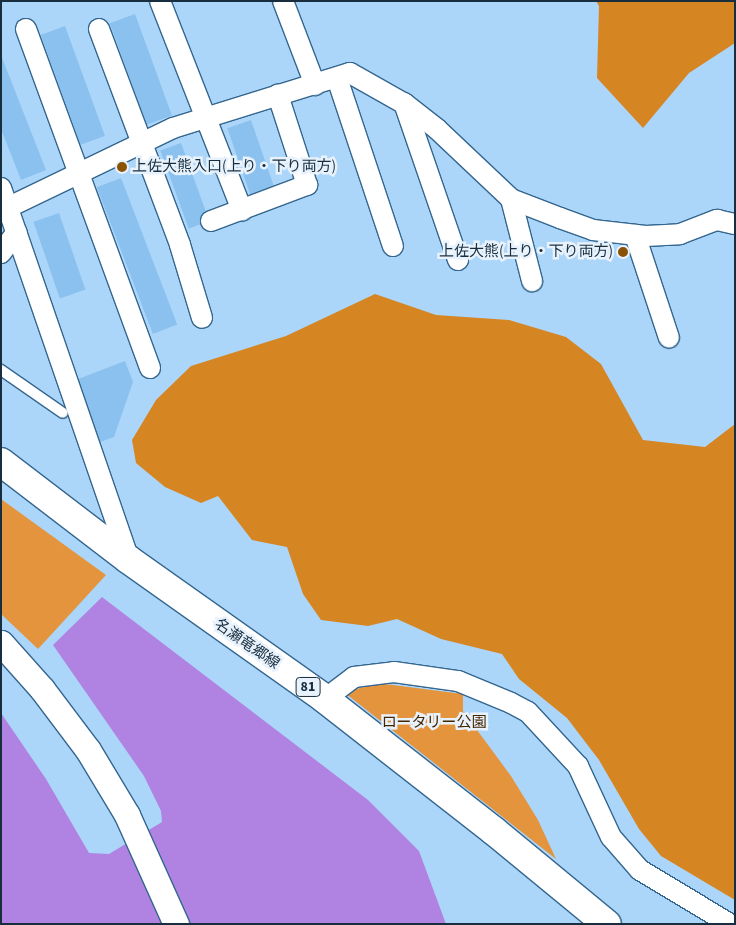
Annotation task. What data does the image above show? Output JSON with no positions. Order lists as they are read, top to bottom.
{
  "streets": {
    "main road": ["名瀬竜郷線", "81"]
  },
  "parks": ["ロータリー公園"],
  "places": ["上佐大熊入口(上り・下り両方)", "上佐大熊(上り・下り両方)"]
}
